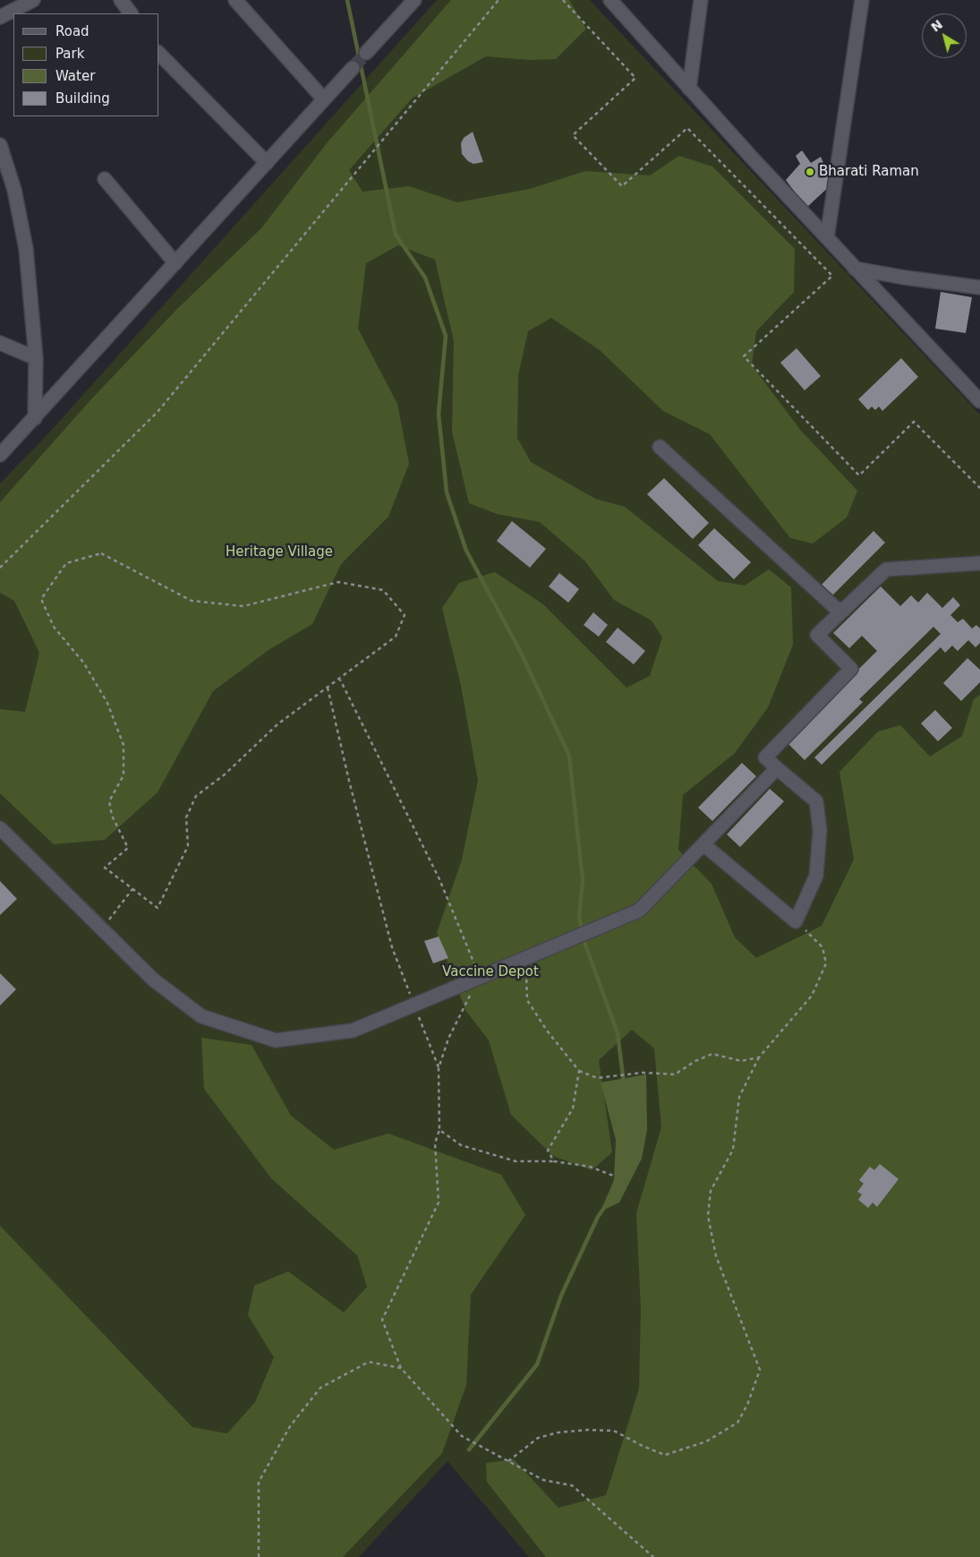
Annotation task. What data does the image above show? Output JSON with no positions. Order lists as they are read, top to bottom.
{
  "parks": ["Heritage Village", "Vaccine Depot"],
  "places": ["Bharati Raman"],
  "legend": [
    "Road",
    "Park",
    "Water",
    "Building"
  ],
  "north": "top left"
}
